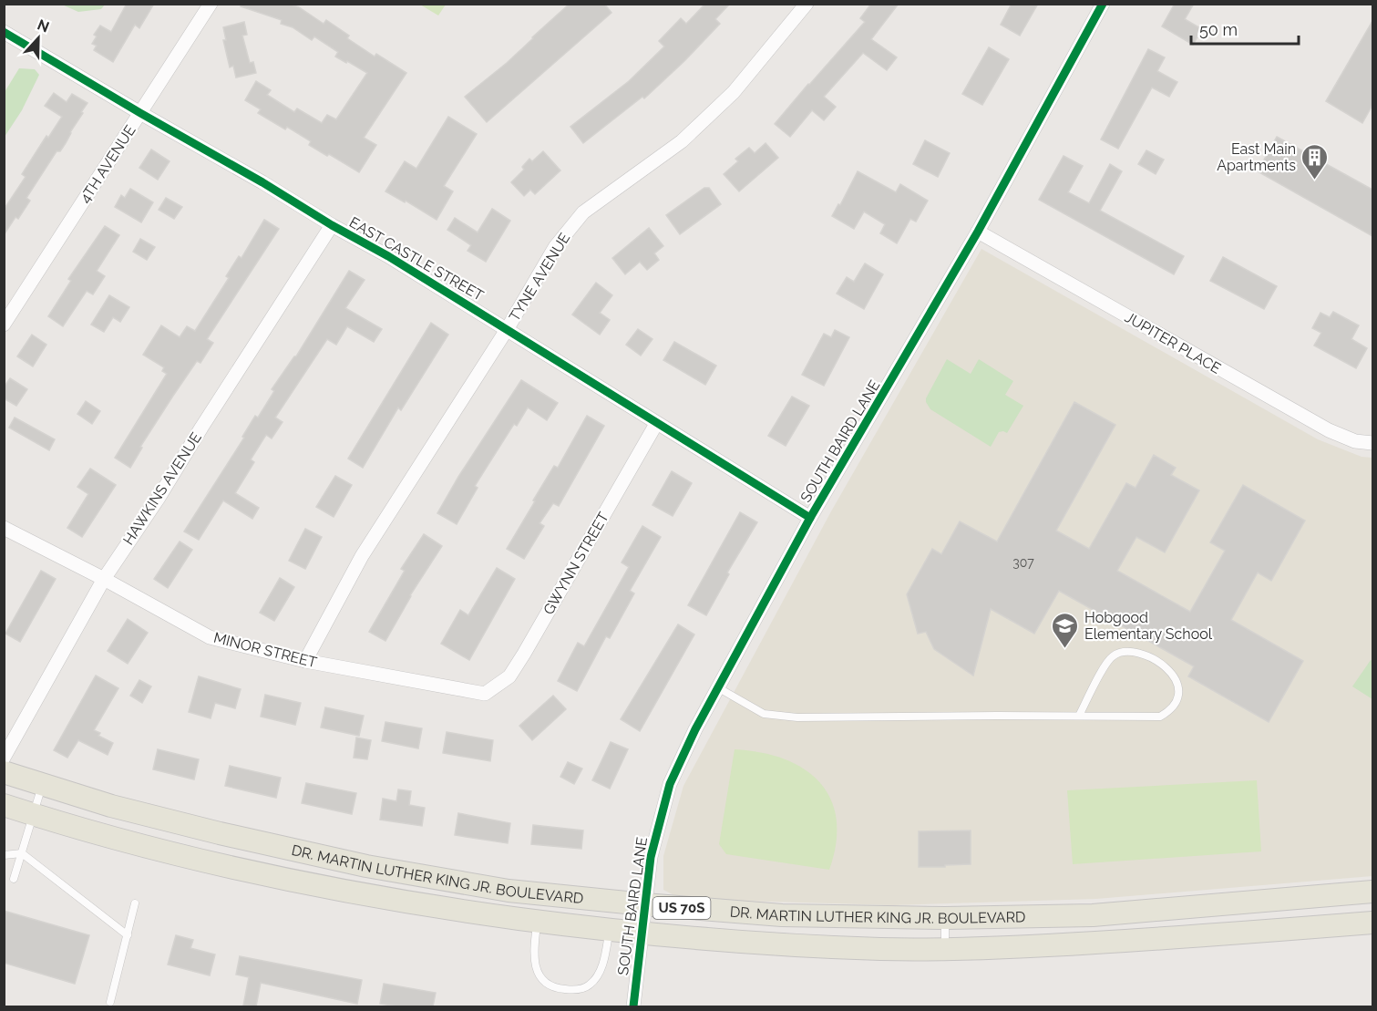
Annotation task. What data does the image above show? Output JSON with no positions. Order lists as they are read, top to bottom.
{
  "streets": {
    "main road": ["DR. MARTIN LUTHER KING JR. BOULEVARD", "US 70S"],
    "street": [
      "4TH AVENUE",
      "EAST CASTLE STREET",
      "TYNE AVENUE",
      "JUPITER PLACE",
      "SOUTH BAIRD LANE",
      "HAWKINS AVENUE",
      "GWYNN STREET",
      "MINOR STREET"
    ]
  },
  "crossings": [
    ["4TH AVENUE", "EAST CASTLE STREET"],
    ["EAST CASTLE STREET", "TYNE AVENUE"],
    ["EAST CASTLE STREET", "SOUTH BAIRD LANE"],
    ["EAST CASTLE STREET", "HAWKINS AVENUE"],
    ["EAST CASTLE STREET", "GWYNN STREET"],
    ["TYNE AVENUE", "MINOR STREET"],
    ["JUPITER PLACE", "SOUTH BAIRD LANE"],
    ["SOUTH BAIRD LANE", "DR. MARTIN LUTHER KING JR. BOULEVARD"],
    ["HAWKINS AVENUE", "MINOR STREET"],
    ["GWYNN STREET", "MINOR STREET"]
  ],
  "places": {
    "building": ["East Main Apartments"],
    "school or university": ["Hobgood Elementary School"]
  },
  "house_numbers": ["307"],
  "scale_bar": "50 m",
  "north": "top"
}
